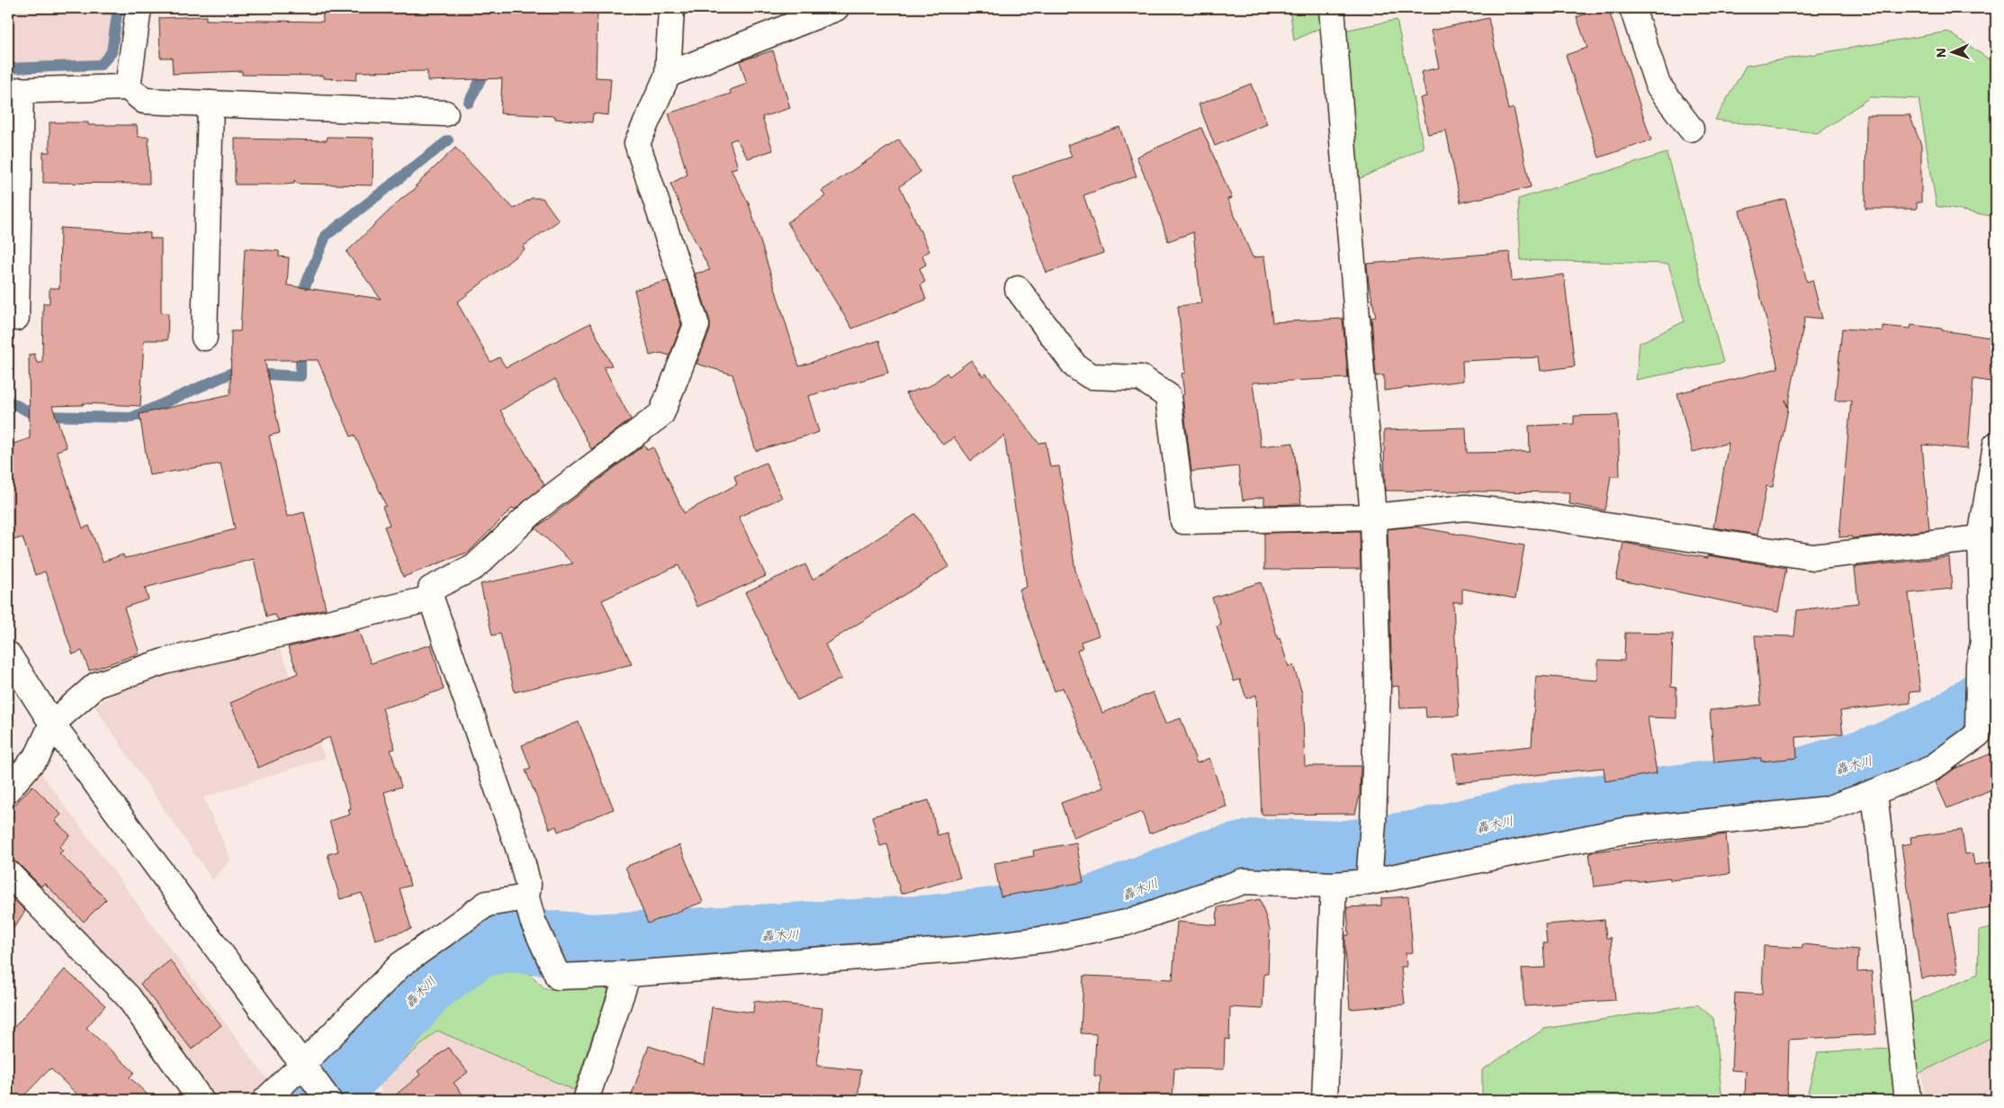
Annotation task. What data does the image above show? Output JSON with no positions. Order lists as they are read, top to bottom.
{
  "water": ["轟木川"],
  "north": "left"
}
